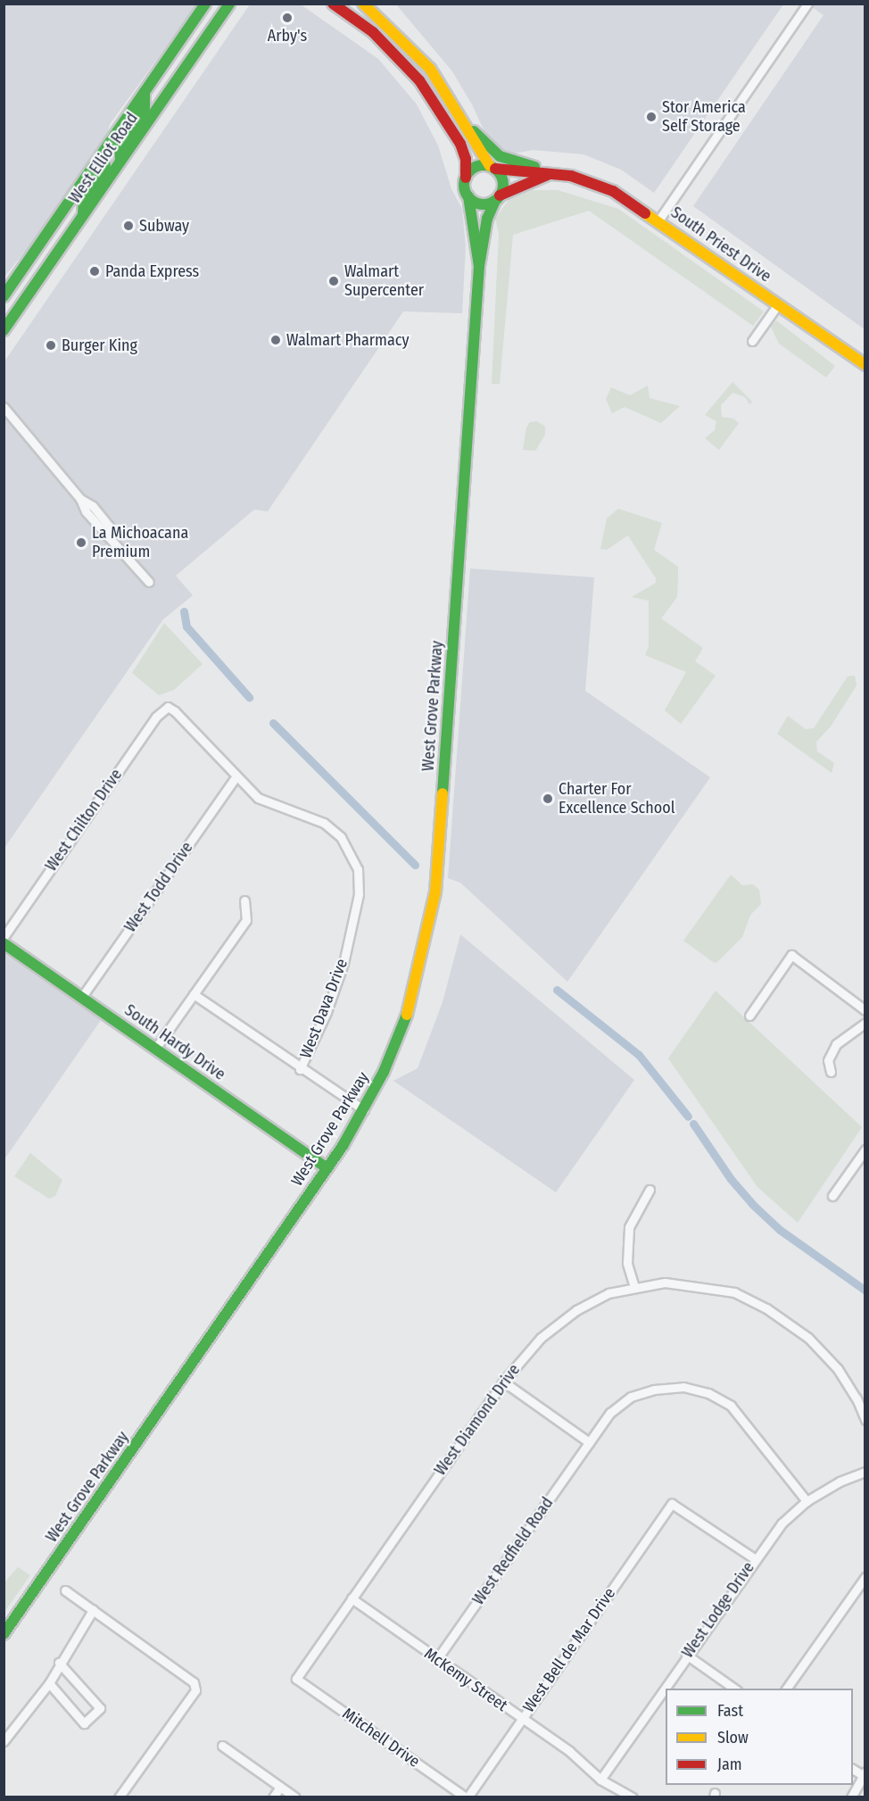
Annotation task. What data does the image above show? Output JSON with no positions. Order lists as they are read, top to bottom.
{
  "streets": {
    "street": [
      "West Elliot Road",
      "South Priest Drive",
      "West Grove Parkway",
      "West Chilton Drive",
      "West Todd Drive",
      "West Dava Drive",
      "South Hardy Drive",
      "West Diamond Drive",
      "West Redfield Road",
      "West Lodge Drive",
      "West Bell de Mar Drive",
      "McKemy Street",
      "Mitchell Drive"
    ]
  },
  "crossings": [
    ["South Priest Drive", "West Grove Parkway"],
    ["West Grove Parkway", "South Hardy Drive"],
    ["West Chilton Drive", "West Todd Drive"],
    ["West Chilton Drive", "West Dava Drive"],
    ["West Todd Drive", "West Dava Drive"],
    ["West Todd Drive", "South Hardy Drive"],
    ["West Diamond Drive", "McKemy Street"],
    ["West Diamond Drive", "Mitchell Drive"],
    ["West Redfield Road", "West Lodge Drive"],
    ["West Redfield Road", "McKemy Street"],
    ["West Lodge Drive", "West Bell de Mar Drive"],
    ["West Lodge Drive", "McKemy Street"],
    ["West Bell de Mar Drive", "McKemy Street"],
    ["West Bell de Mar Drive", "Mitchell Drive"]
  ],
  "places": [
    "Arby's",
    "Stor America Self Storage",
    "Subway",
    "Panda Express",
    "Walmart Supercenter",
    "Walmart Pharmacy",
    "Burger King",
    "La Michoacana Premium",
    "Charter For Excellence School"
  ],
  "legend": ["Fast", "Slow", "Jam"]
}
